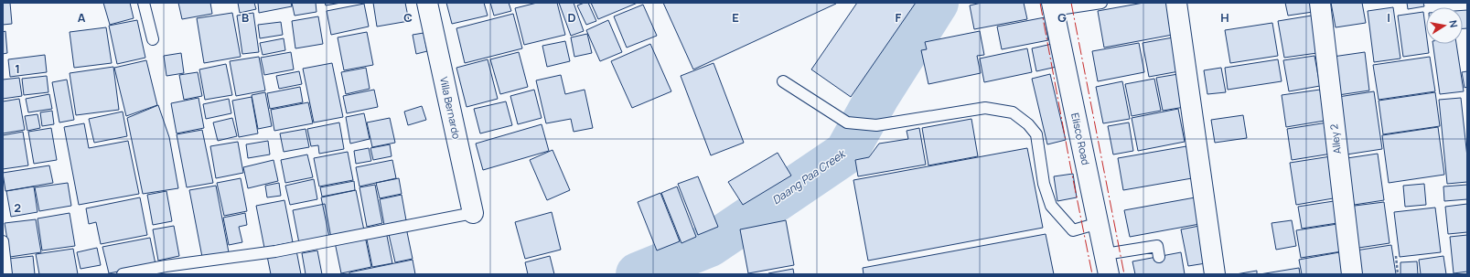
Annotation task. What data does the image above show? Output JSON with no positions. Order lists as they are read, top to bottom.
{
  "streets": {
    "street": ["Villa Bernardo", "Elisco Road", "Alley 2"]
  },
  "water": ["Daang Paa Creek"],
  "north": "right",
  "grid": {
    "columns": [
      "A",
      "B",
      "C",
      "D",
      "E",
      "F",
      "G",
      "H",
      "I"
    ],
    "rows": ["1", "2"]
  }
}
